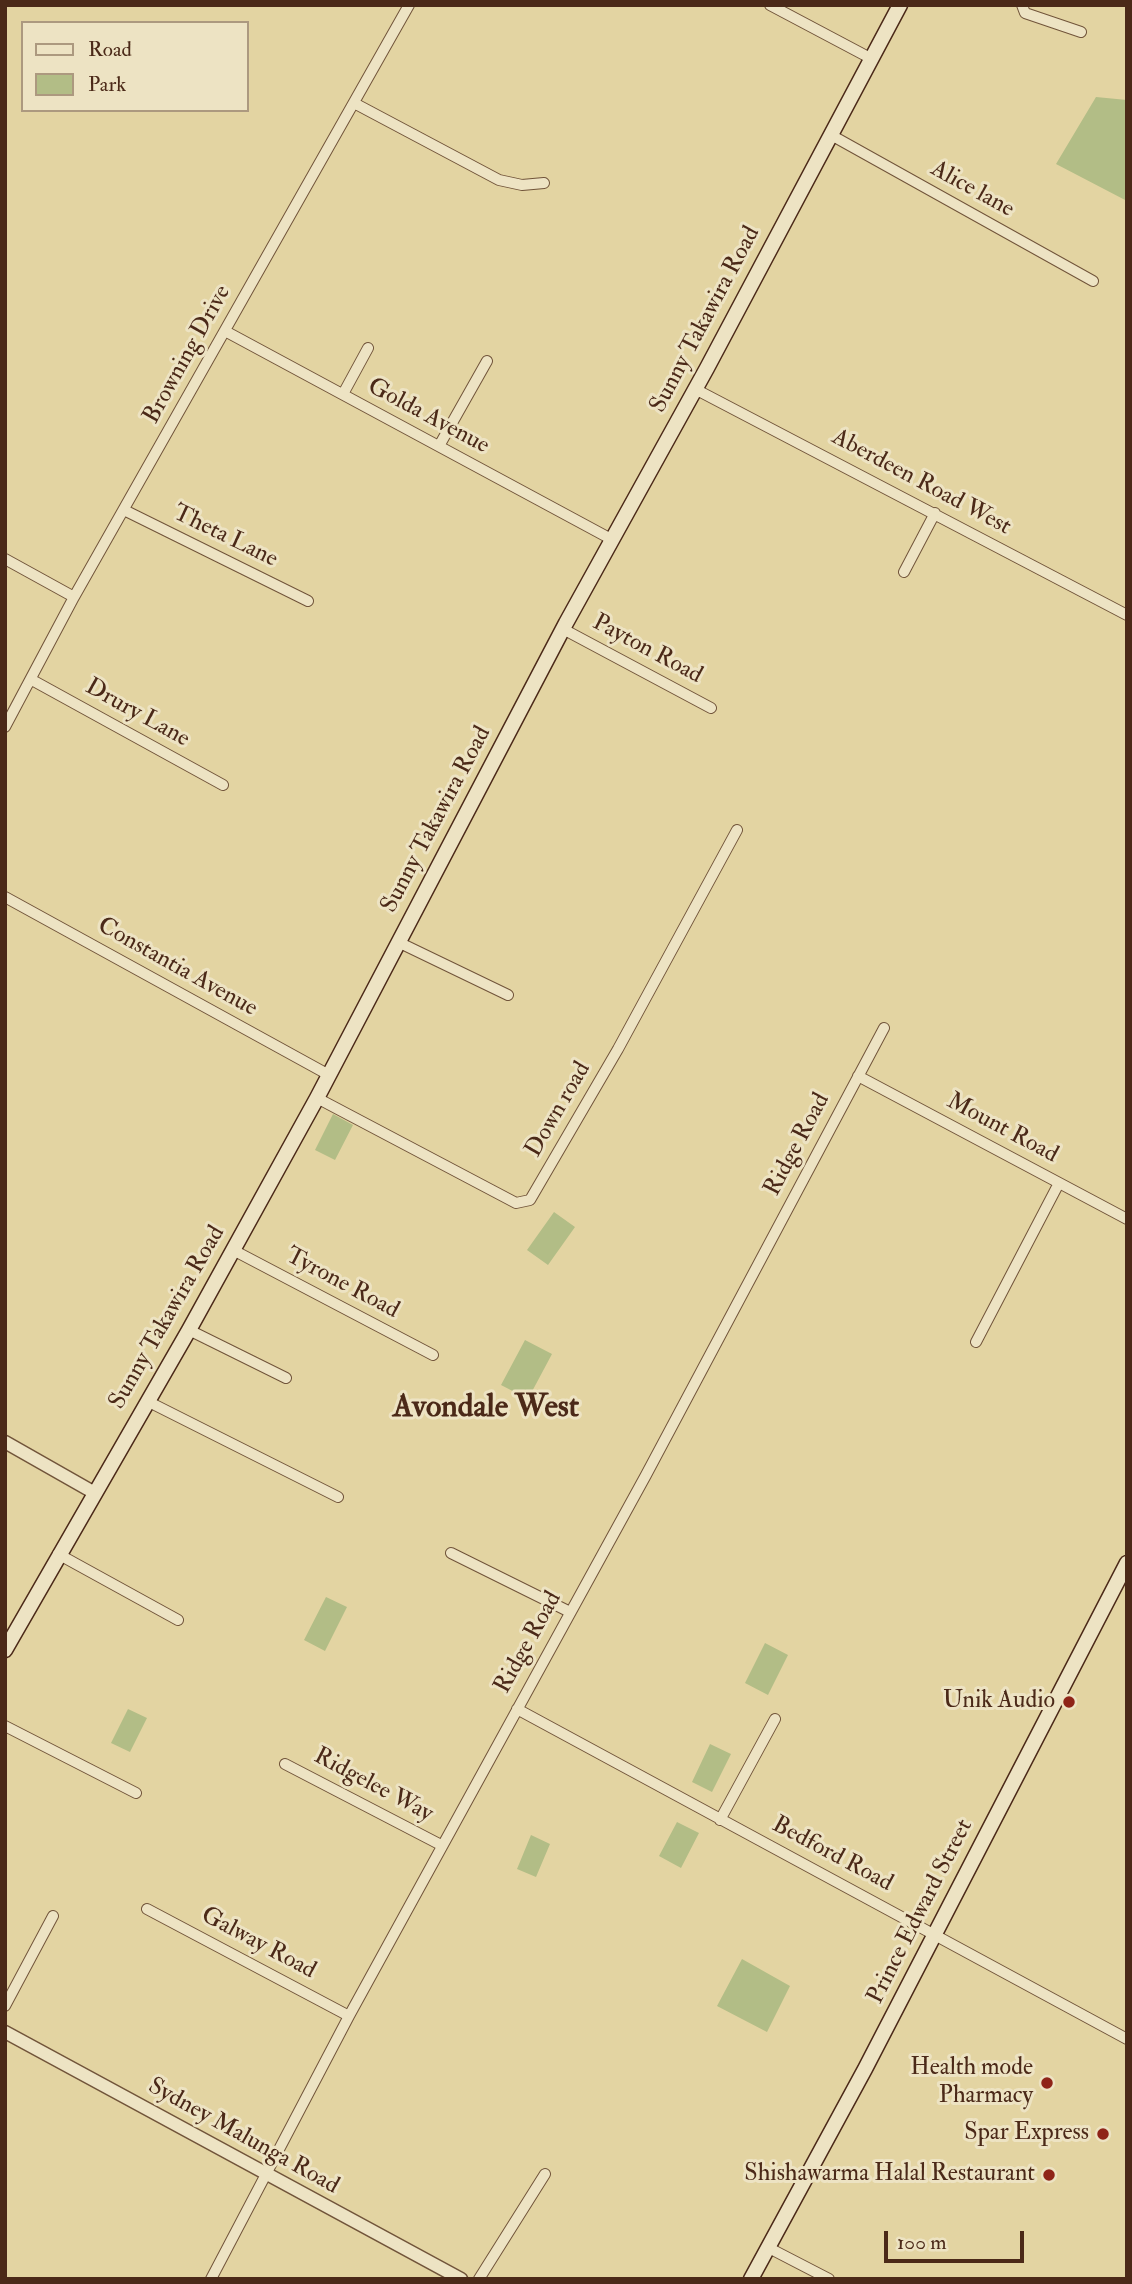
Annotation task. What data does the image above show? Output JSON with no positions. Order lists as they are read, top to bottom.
{
  "streets": {
    "main road": ["Sunny Takawira Road", "Prince Edward Street"],
    "street": [
      "Alice lane",
      "Browning Drive",
      "Golda Avenue",
      "Aberdeen Road West",
      "Theta Lane",
      "Payton Road",
      "Drury Lane",
      "Constantia Avenue",
      "Down road",
      "Mount Road",
      "Ridge Road",
      "Tyrone Road",
      "Ridgelee Way",
      "Bedford Road",
      "Galway Road",
      "Sydney Malunga Road"
    ]
  },
  "crossings": [
    ["Alice lane", "Sunny Takawira Road"],
    ["Sunny Takawira Road", "Golda Avenue"],
    ["Sunny Takawira Road", "Aberdeen Road West"],
    ["Sunny Takawira Road", "Payton Road"],
    ["Sunny Takawira Road", "Constantia Avenue"],
    ["Sunny Takawira Road", "Down road"],
    ["Sunny Takawira Road", "Tyrone Road"],
    ["Browning Drive", "Golda Avenue"],
    ["Browning Drive", "Theta Lane"],
    ["Browning Drive", "Drury Lane"],
    ["Mount Road", "Ridge Road"],
    ["Ridge Road", "Ridgelee Way"],
    ["Ridge Road", "Bedford Road"],
    ["Ridge Road", "Galway Road"],
    ["Ridge Road", "Sydney Malunga Road"],
    ["Bedford Road", "Prince Edward Street"]
  ],
  "districts": ["Avondale West"],
  "places": [
    "Unik Audio",
    "Health mode Pharmacy",
    "Spar Express",
    "Shishawarma Halal Restaurant"
  ],
  "legend": ["Road", "Park"],
  "scale_bar": "100 m"
}
